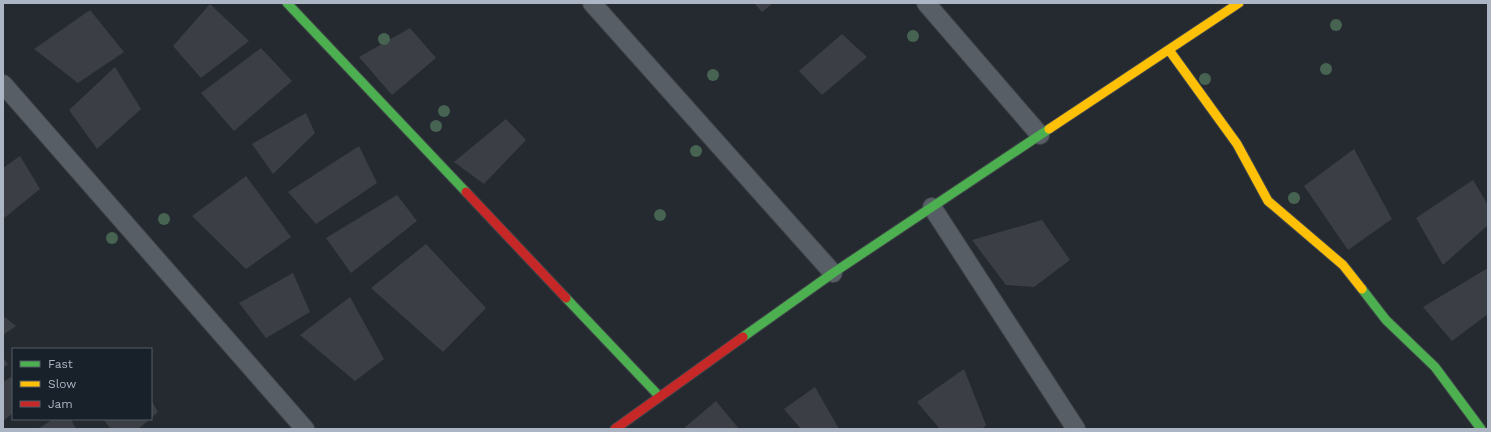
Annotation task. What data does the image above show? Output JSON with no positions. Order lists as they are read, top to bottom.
{
  "legend": ["Fast", "Slow", "Jam"]
}
